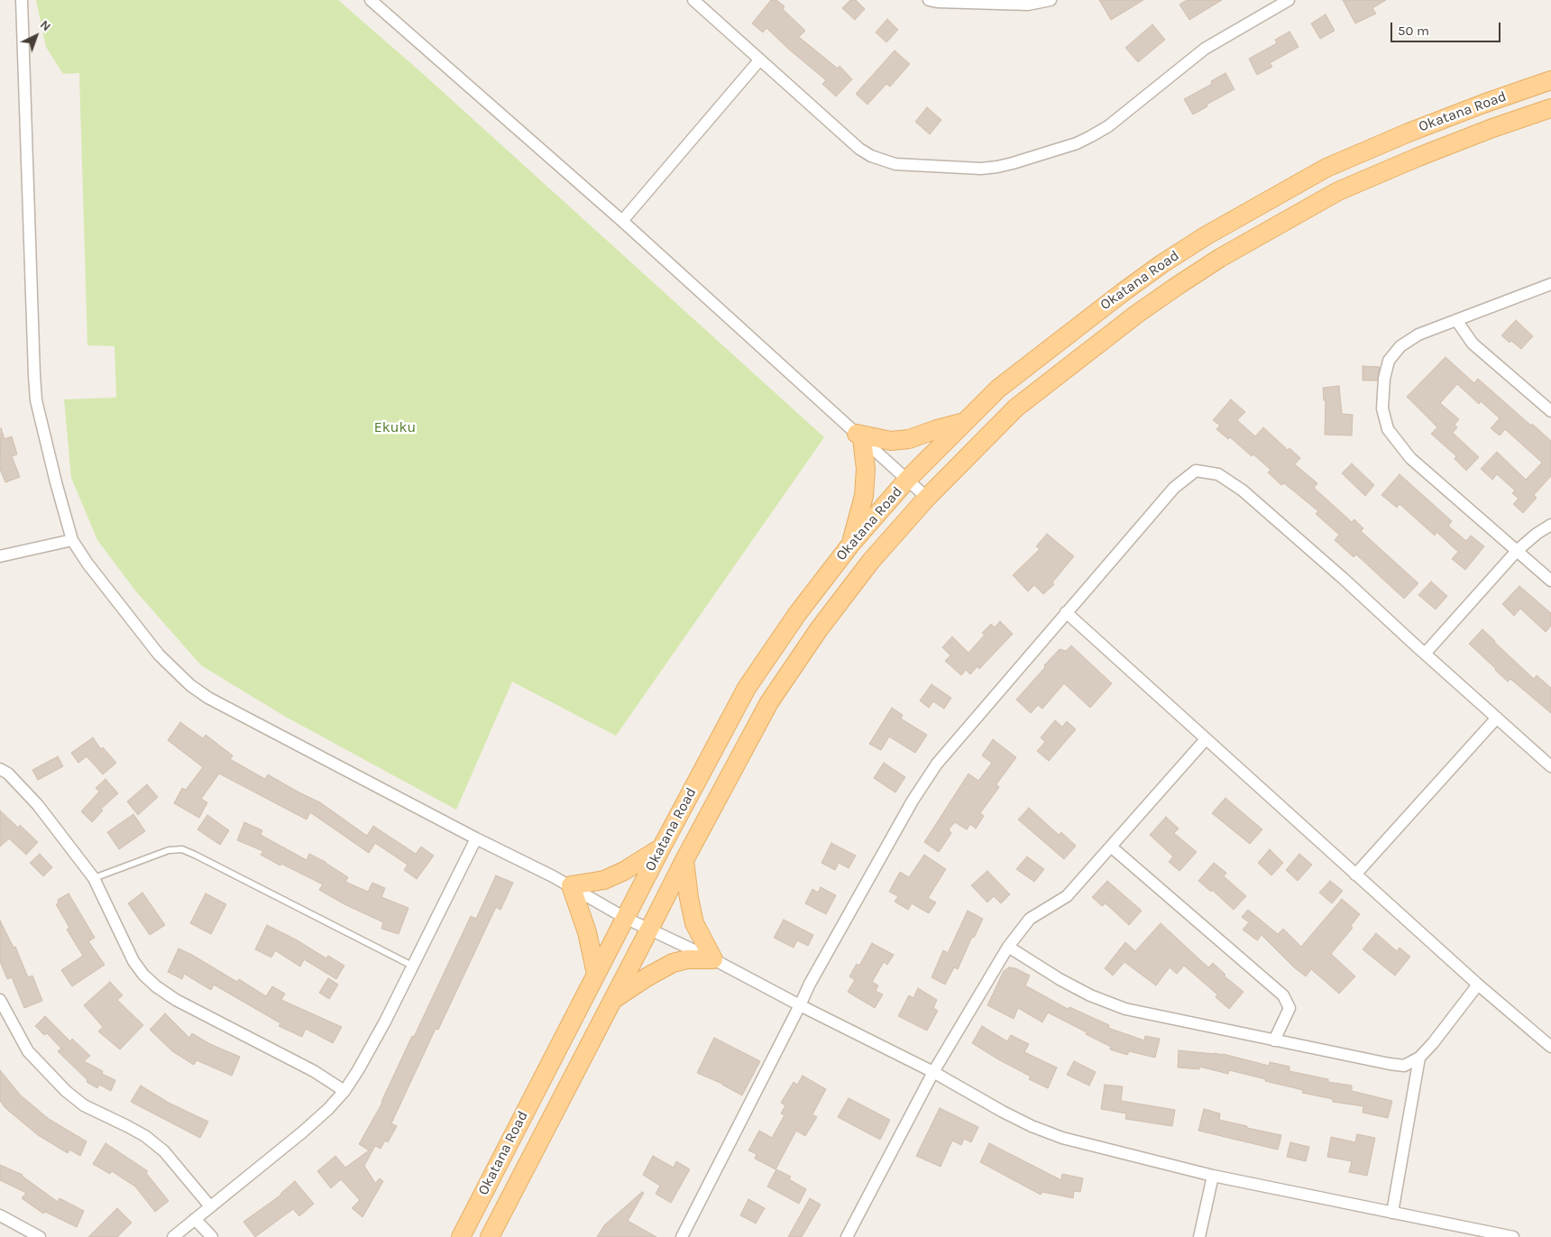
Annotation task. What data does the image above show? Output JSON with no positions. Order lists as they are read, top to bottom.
{
  "streets": {
    "main road": ["Okatana Road"]
  },
  "parks": ["Ekuku"],
  "scale_bar": "50 m",
  "north": "top right"
}
